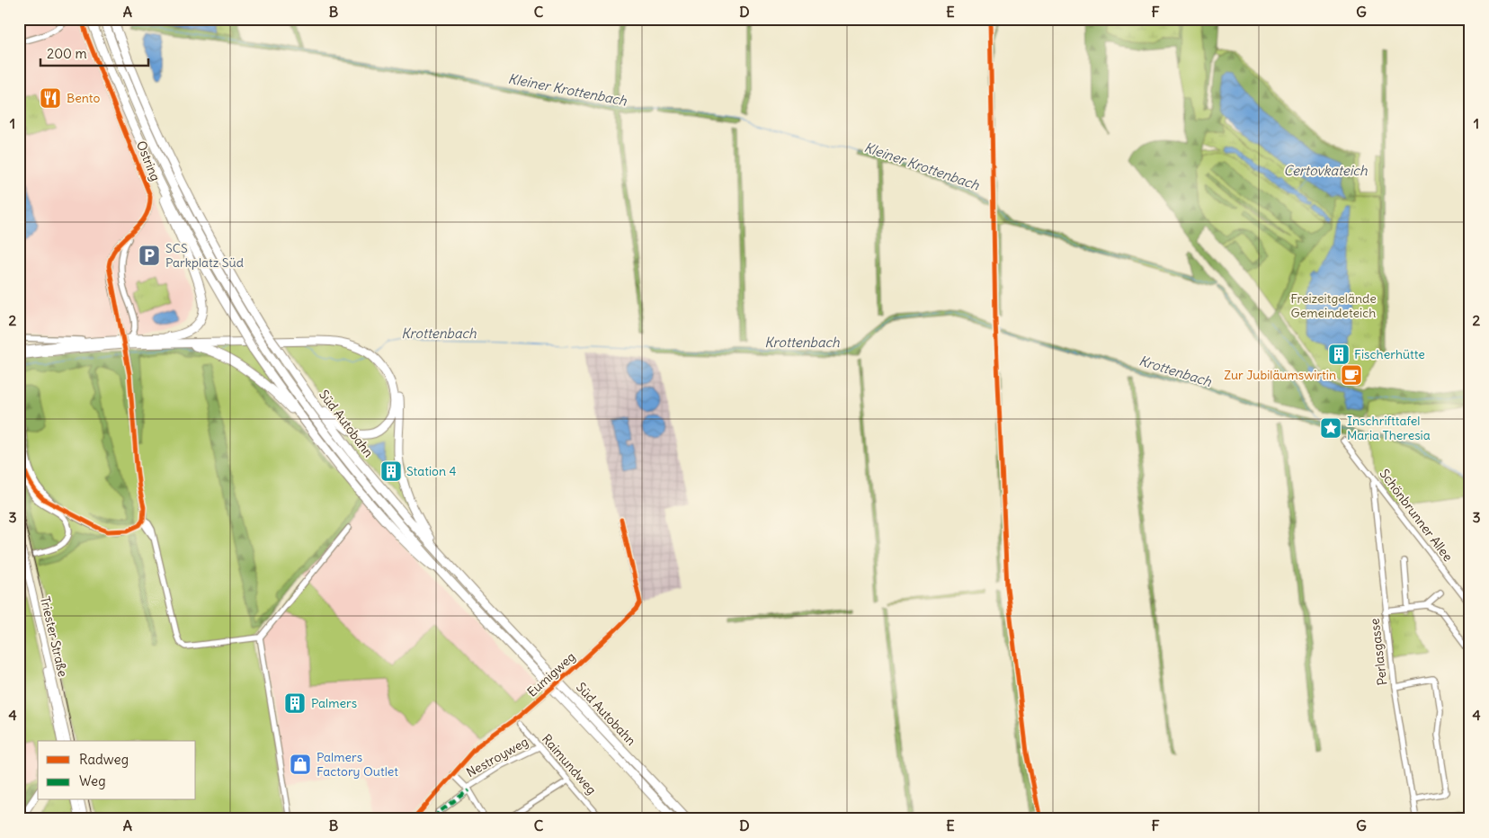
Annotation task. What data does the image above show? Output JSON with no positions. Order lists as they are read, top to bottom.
{
  "streets": {
    "highway": ["Süd Autobahn"],
    "main road": ["Triester Straße"],
    "street": [
      "Ostring",
      "Schönbrunner Allee",
      "Perlasgasse",
      "Eumigweg",
      "Nestroyweg",
      "Raimundweg"
    ]
  },
  "crossings": [
    ["Schönbrunner Allee", "Perlasgasse"],
    ["Nestroyweg", "Raimundweg"]
  ],
  "water": ["Kleiner Krottenbach", "Certovkateich", "Krottenbach"],
  "parks": ["Freizeitgelände Gemeindeteich"],
  "places": {
    "restaurant": ["Bento"],
    "parking": ["SCS Parkplatz Süd"],
    "building": ["Fischerhütte", "Station 4", "Palmers"],
    "cafe": ["Zur Jubiläumswirtin"],
    "place": ["Inschrifttafel Maria Theresia"],
    "shop": ["Palmers Factory Outlet"]
  },
  "legend": ["Radweg", "Weg"],
  "scale_bar": "200 m",
  "grid": {
    "columns": [
      "A",
      "B",
      "C",
      "D",
      "E",
      "F",
      "G"
    ],
    "rows": [
      "1",
      "2",
      "3",
      "4"
    ]
  }
}
